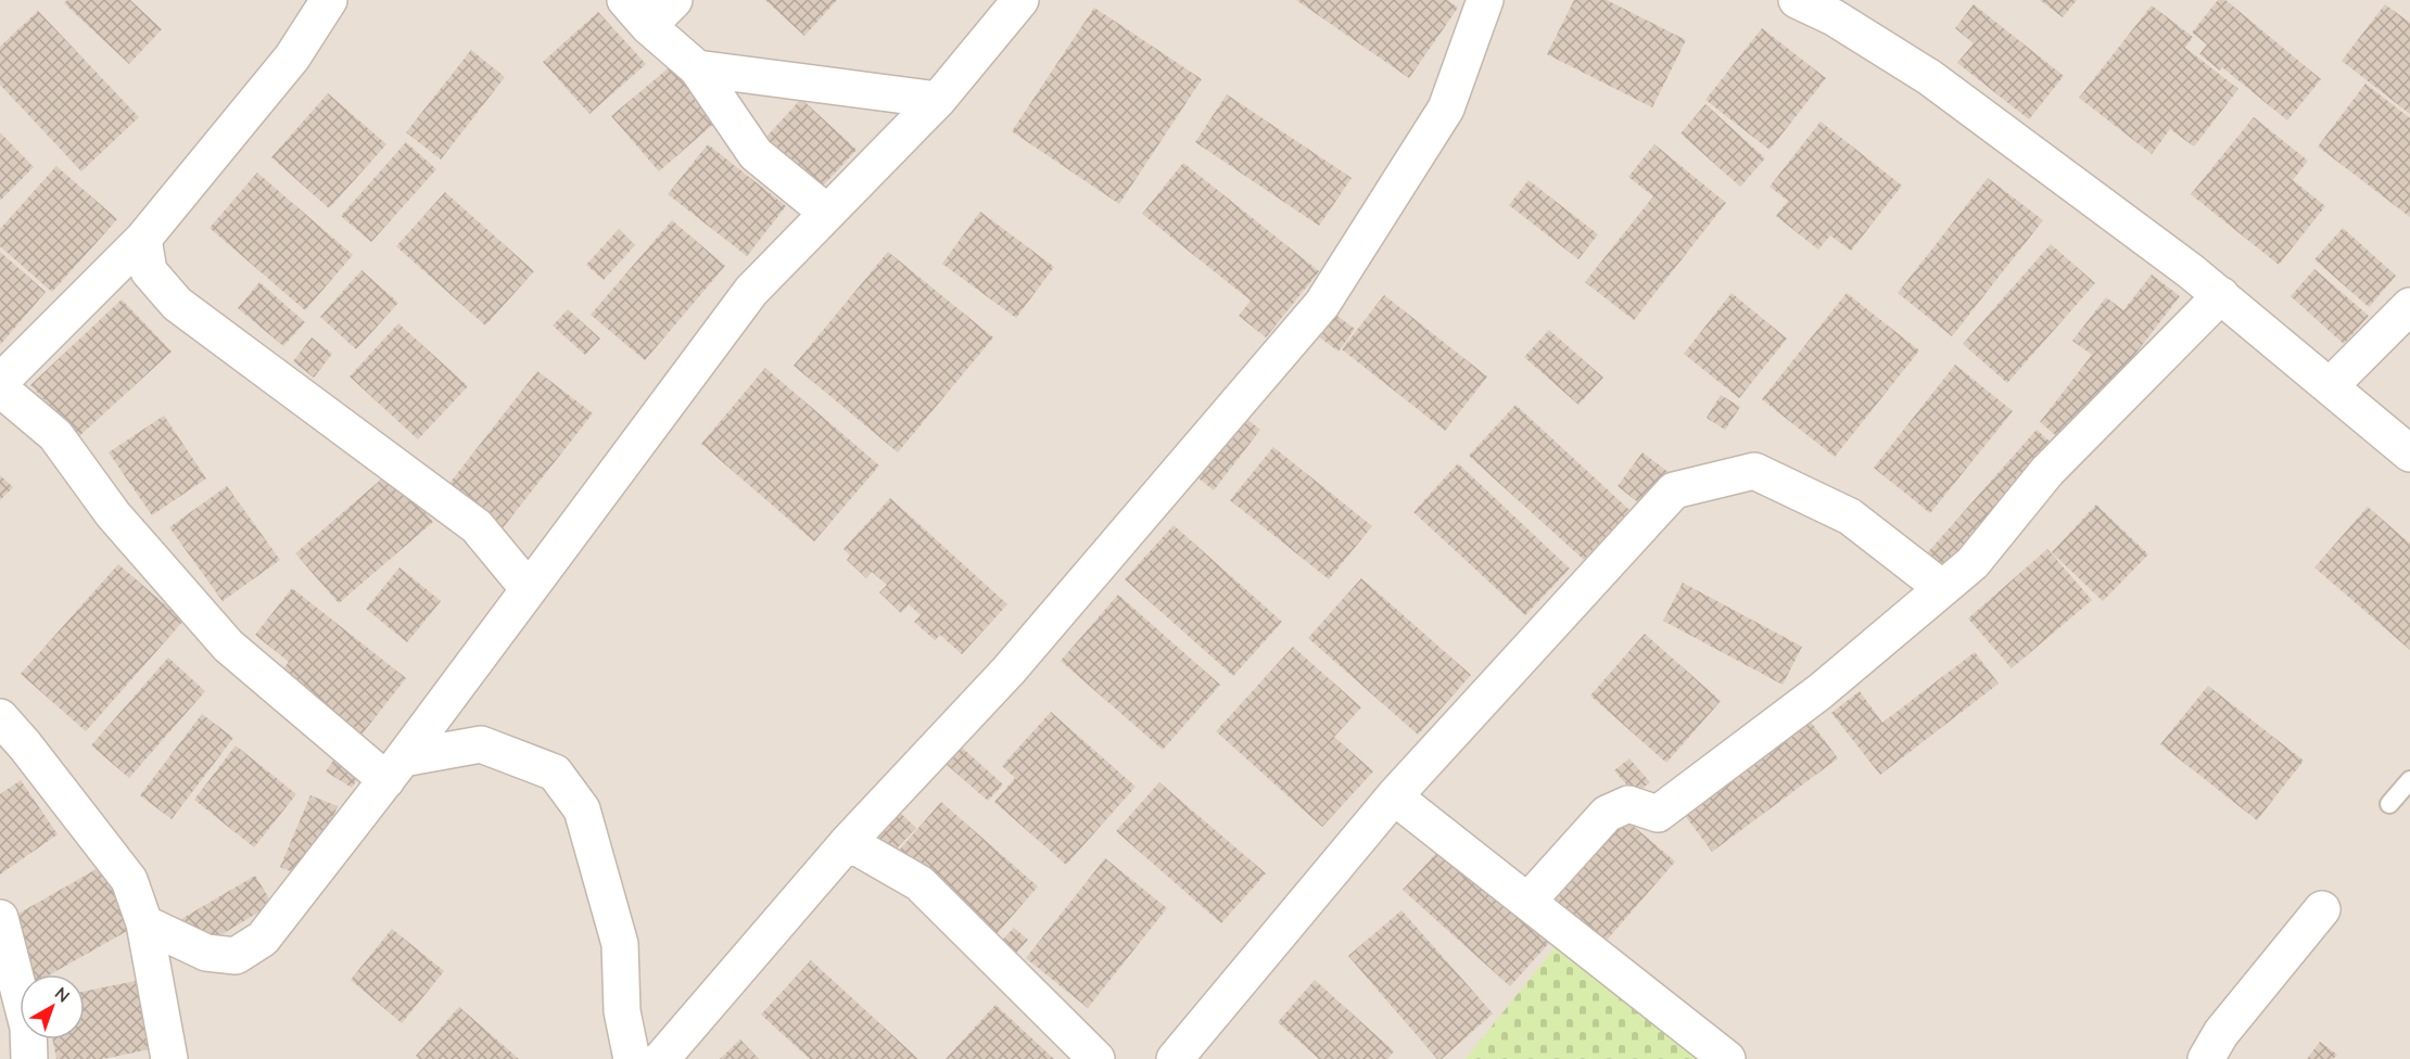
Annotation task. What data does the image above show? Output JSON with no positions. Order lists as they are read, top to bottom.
{
  "north": "top right"
}
